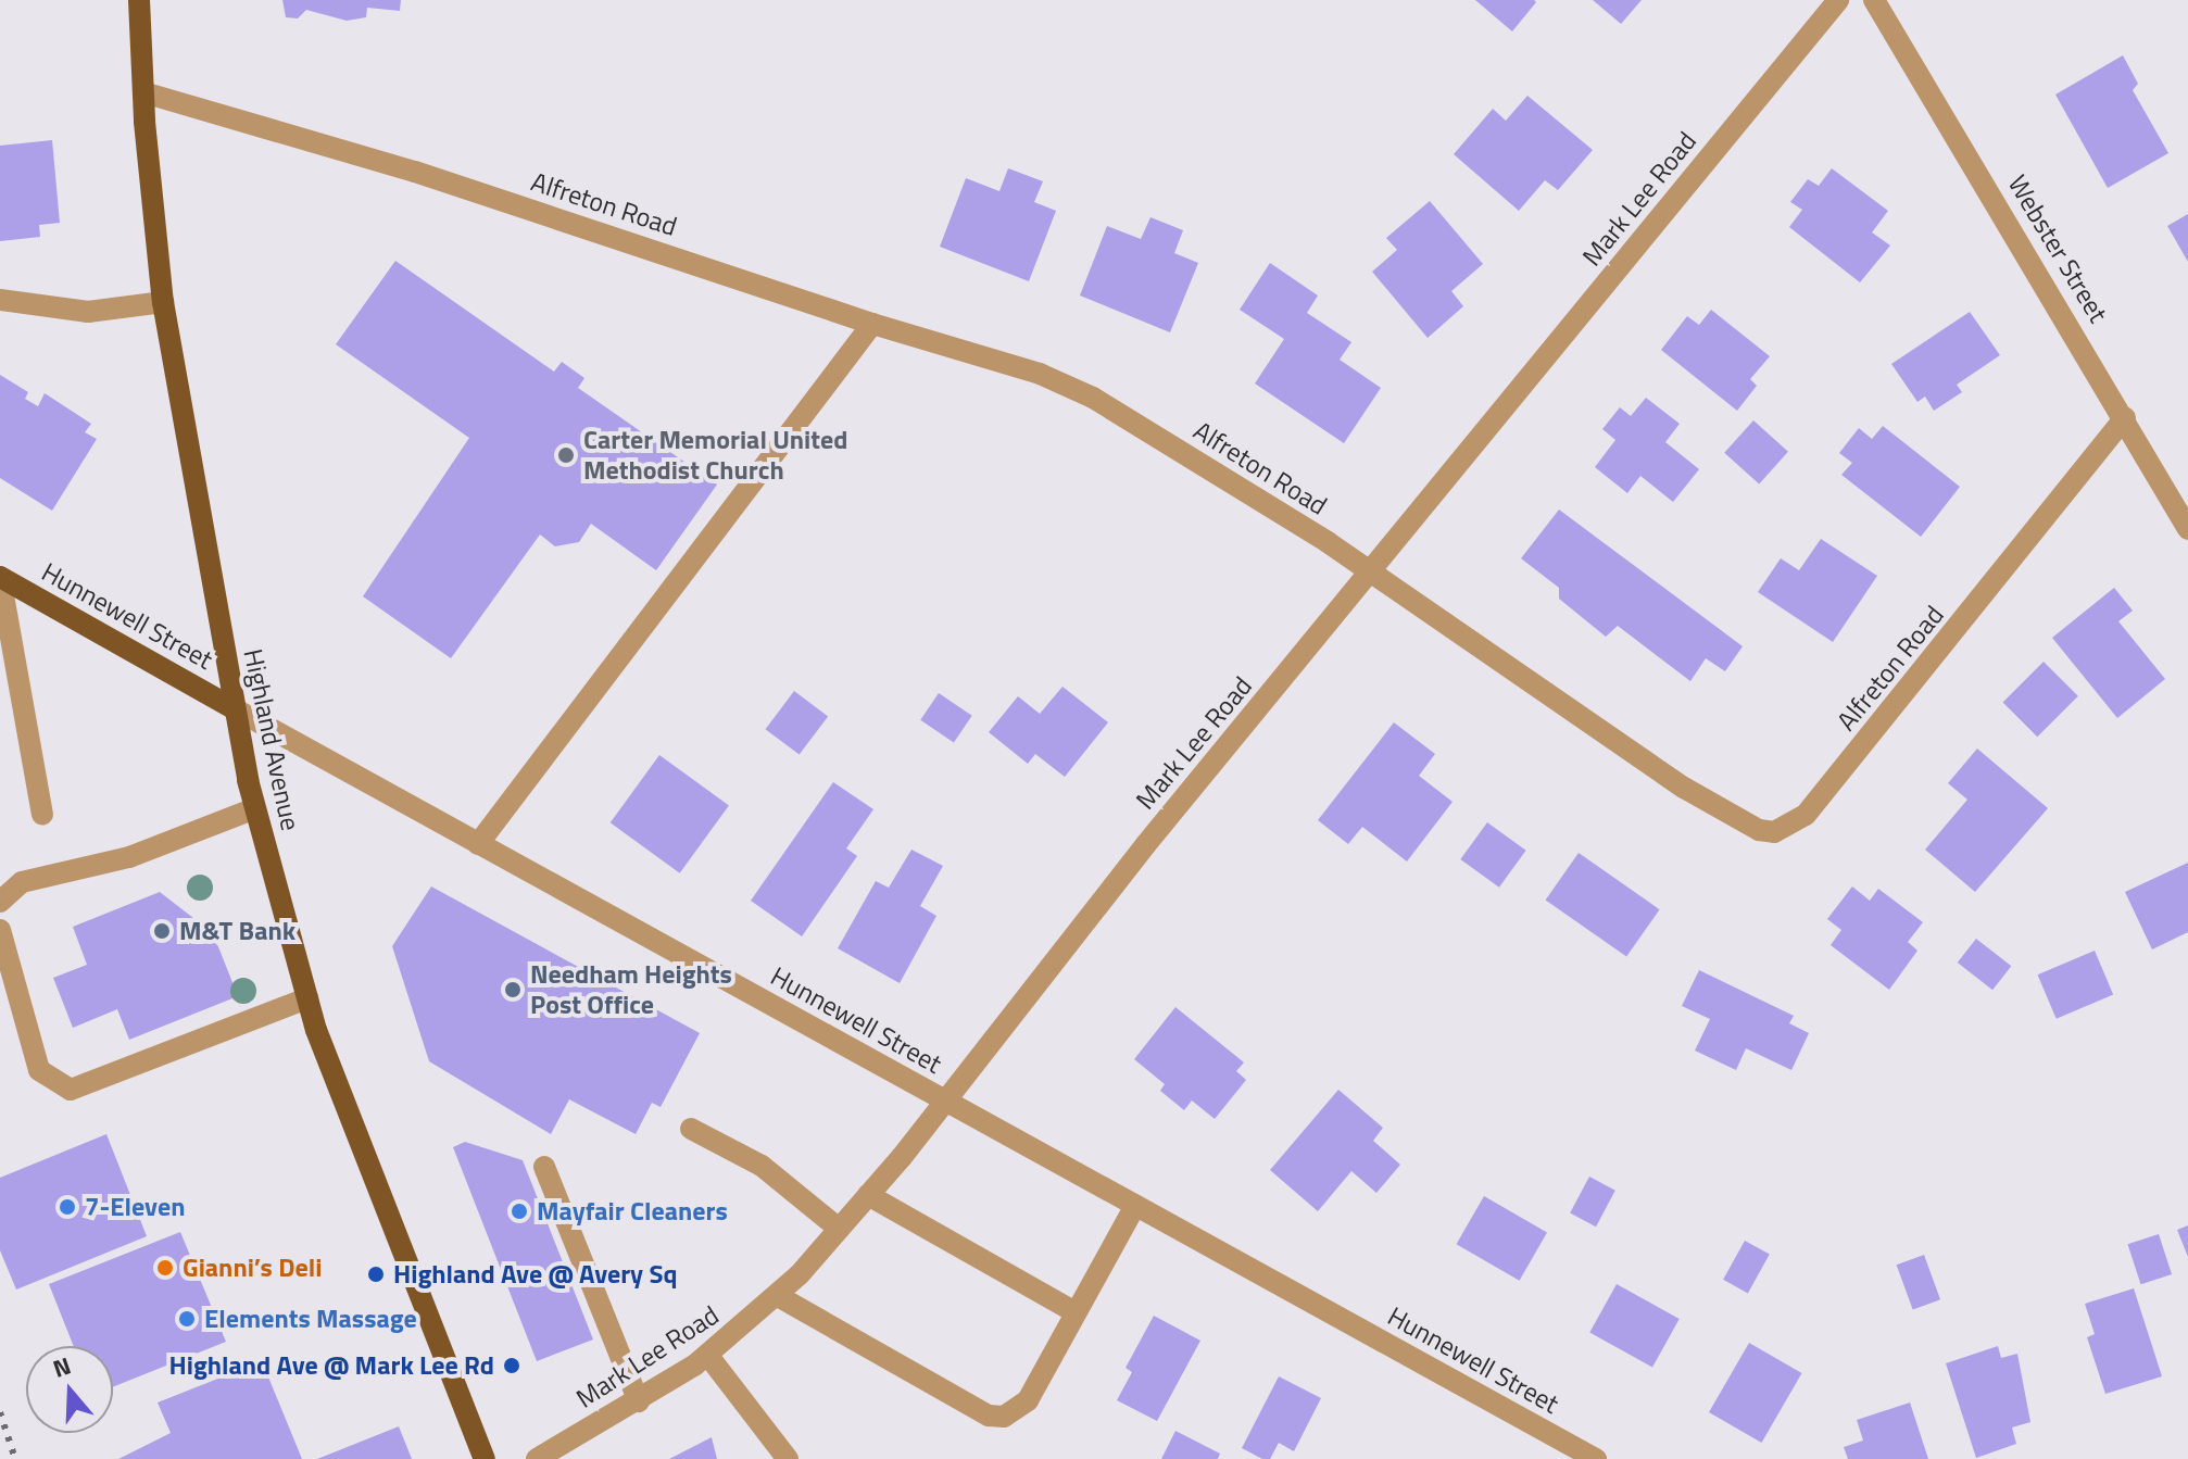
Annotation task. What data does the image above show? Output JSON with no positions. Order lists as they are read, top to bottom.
{
  "streets": {
    "main road": ["Hunnewell Street", "Highland Avenue"],
    "street": ["Mark Lee Road", "Alfreton Road", "Webster Street"]
  },
  "crossings": [
    ["Mark Lee Road", "Alfreton Road"],
    ["Mark Lee Road", "Hunnewell Street"],
    ["Alfreton Road", "Webster Street"],
    ["Alfreton Road", "Highland Avenue"],
    ["Hunnewell Street", "Highland Avenue"]
  ],
  "places": [
    "Carter Memorial United Methodist Church",
    "M&T Bank",
    "Needham Heights Post Office",
    "7-Eleven",
    "Mayfair Cleaners",
    "Gianni’s Deli",
    "Highland Ave @ Avery Sq",
    "Elements Massage",
    "Highland Ave @ Mark Lee Rd"
  ],
  "north": "top"
}
